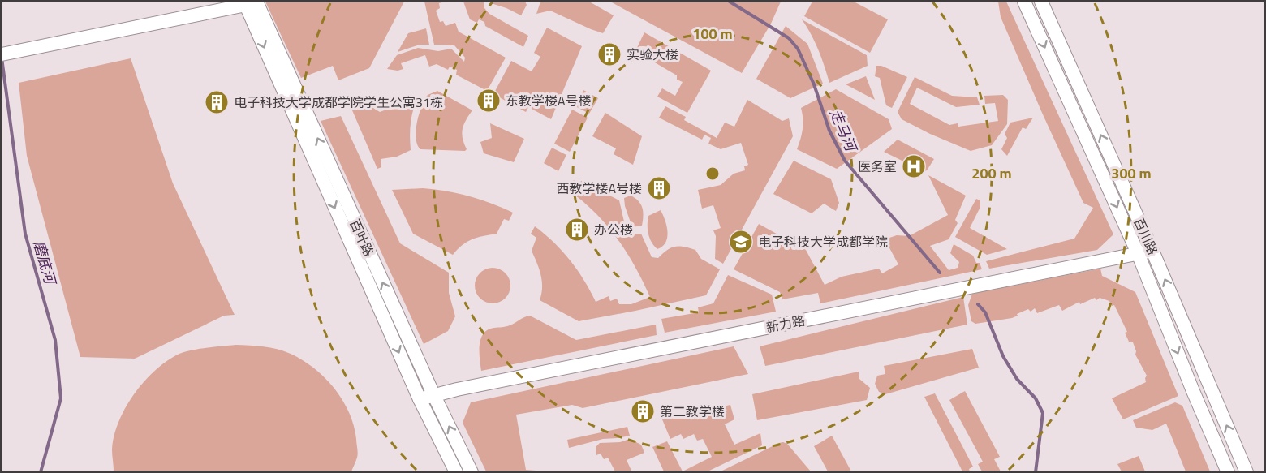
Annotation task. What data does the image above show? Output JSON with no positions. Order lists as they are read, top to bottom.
{
  "streets": {
    "street": ["百川路", "百叶路", "新力路"]
  },
  "crossings": [
    ["百川路", "新力路"],
    ["百叶路", "新力路"]
  ],
  "water": ["走马河", "磨底河"],
  "places": {
    "building": [
      "实验大楼",
      "东教学楼A号楼",
      "电子科技大学成都学院学生公寓31栋",
      "西教学楼A号楼",
      "办公楼",
      "第二教学楼"
    ],
    "hospital": ["医务室"],
    "school or university": ["电子科技大学成都学院"]
  },
  "rings": ["100 m", "200 m", "300 m"]
}
